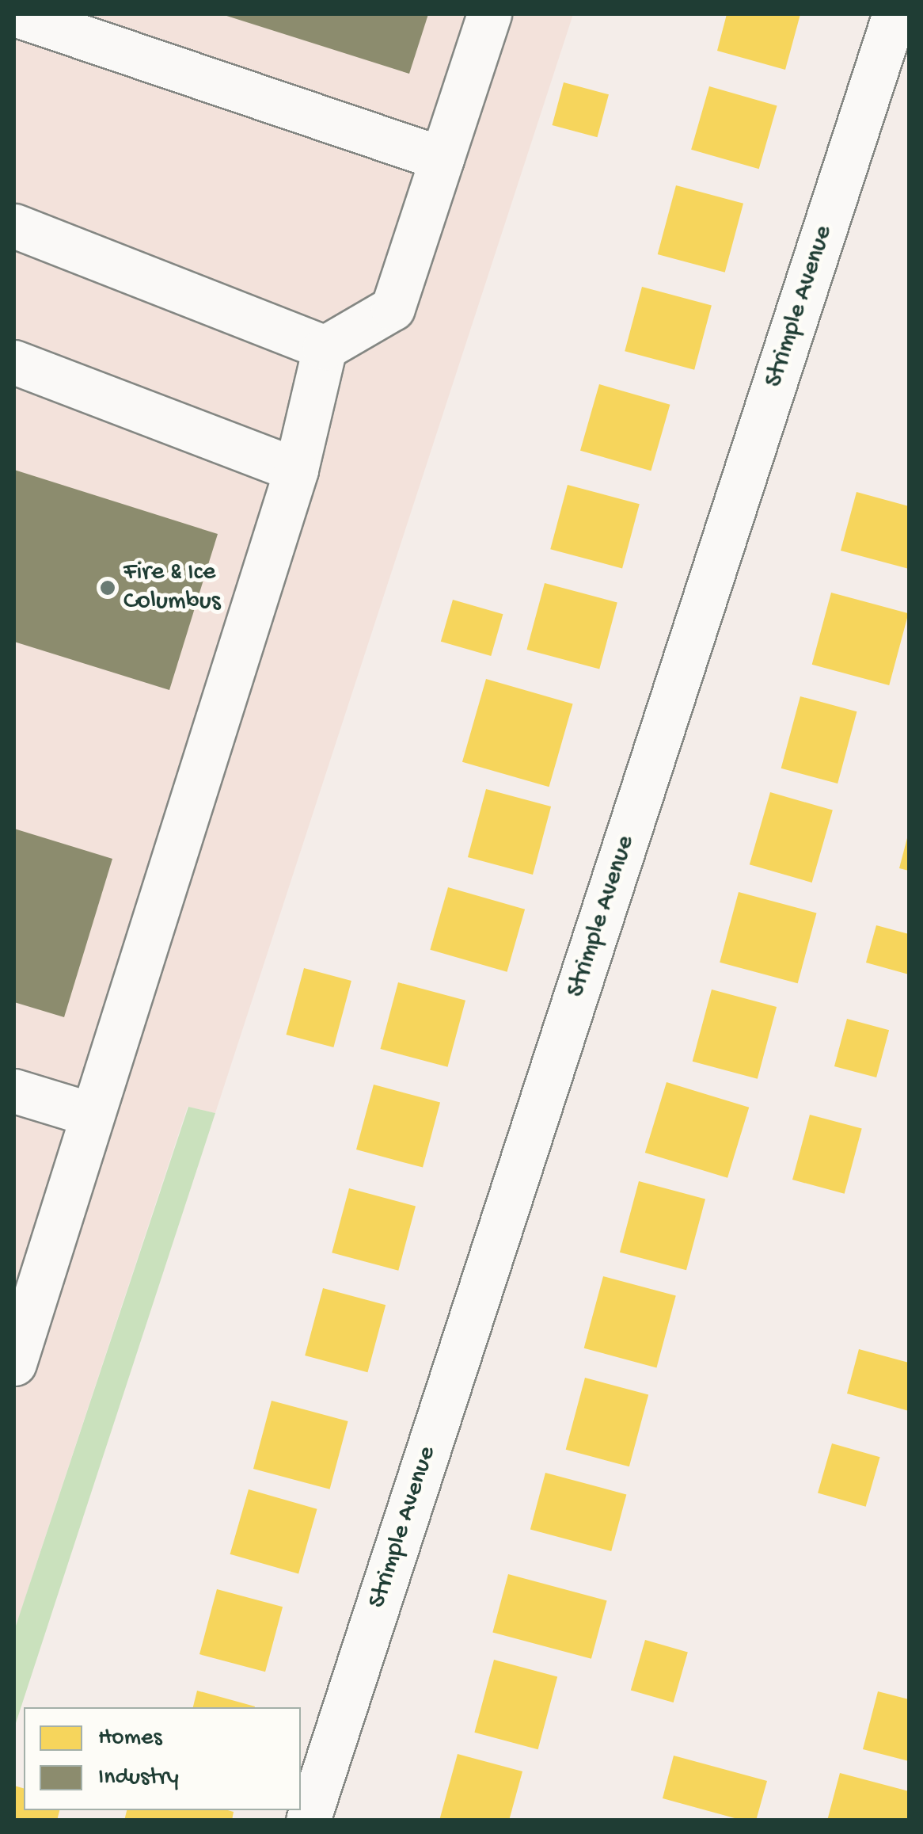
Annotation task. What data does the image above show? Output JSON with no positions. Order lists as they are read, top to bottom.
{
  "streets": {
    "street": ["Strimple Avenue"]
  },
  "places": ["Fire & Ice Columbus"],
  "legend": ["Homes", "Industry"]
}
